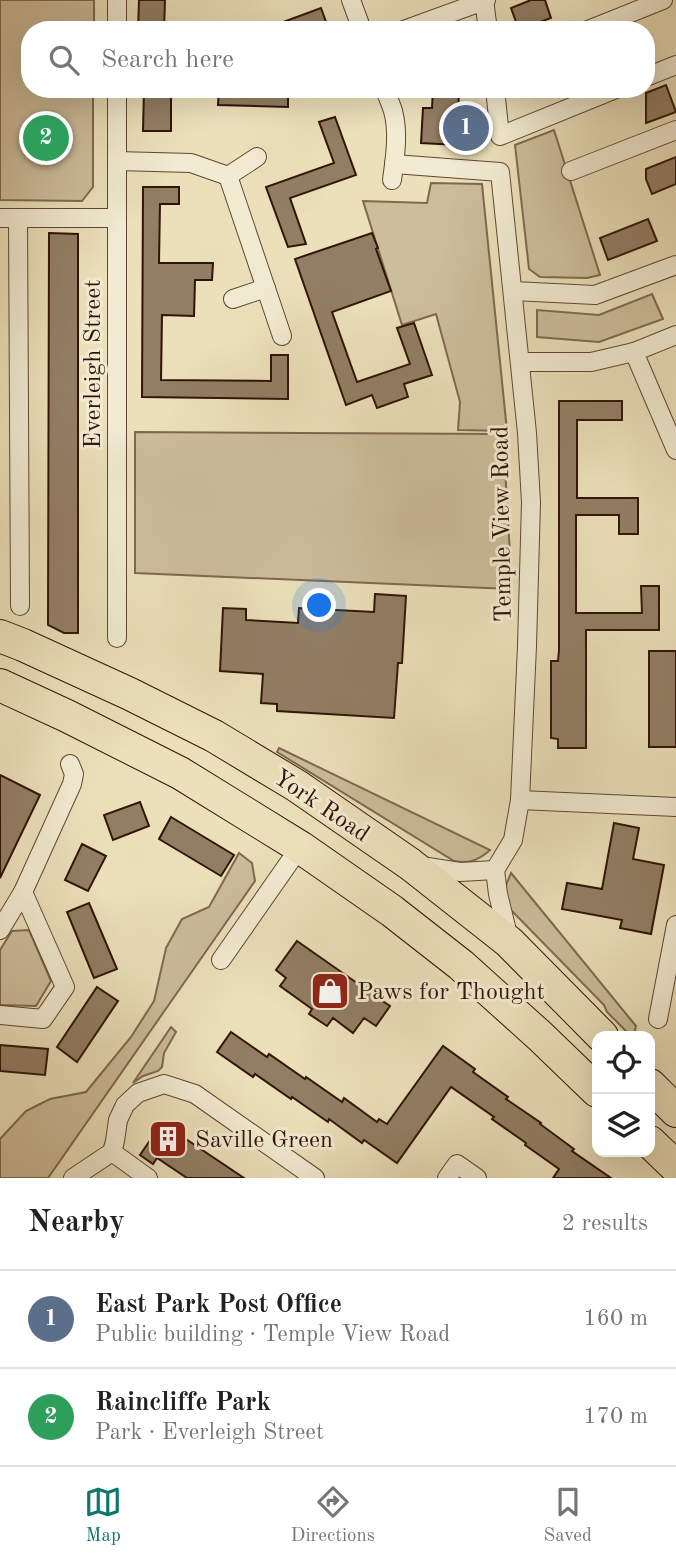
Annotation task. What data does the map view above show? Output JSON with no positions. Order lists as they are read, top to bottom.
{
  "streets": {
    "highway": ["York Road"],
    "street": ["Everleigh Street", "Temple View Road"]
  },
  "places": {
    "shop": ["Paws for Thought"],
    "building": ["Saville Green"]
  },
  "page": {
    "search": "Search here",
    "pins": ["1", "2"],
    "heading": ["Nearby", "2 results"],
    "list": [
      {
        "mark": "1",
        "name": "East Park Post Office",
        "note": "Public building · Temple View Road",
        "value": "160 m"
      },
      {
        "mark": "2",
        "name": "Raincliffe Park",
        "note": "Park · Everleigh Street",
        "value": "170 m"
      }
    ],
    "nav": ["Map", "Directions", "Saved"]
  }
}
